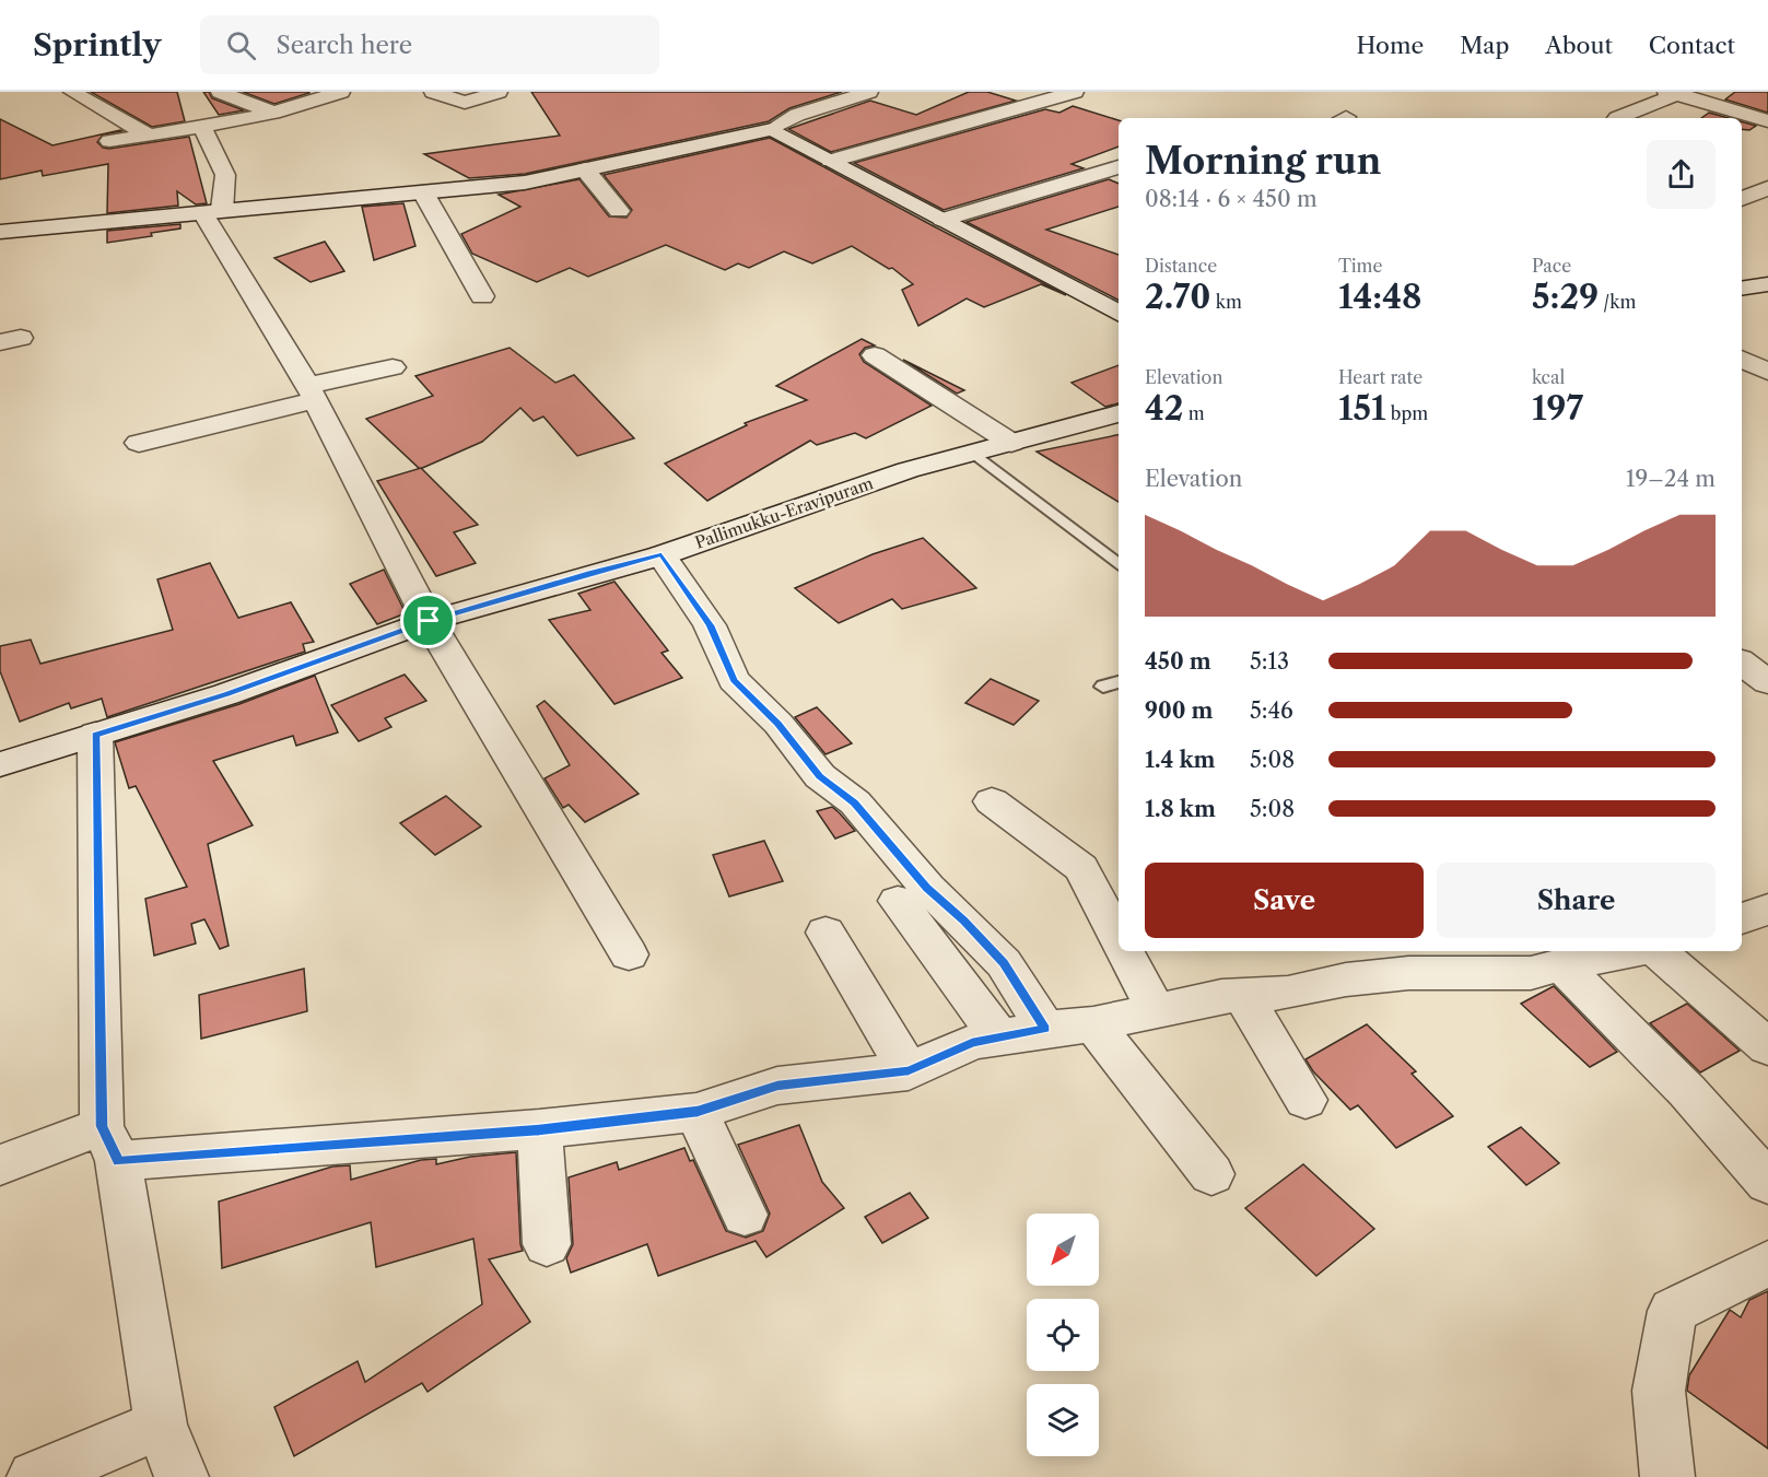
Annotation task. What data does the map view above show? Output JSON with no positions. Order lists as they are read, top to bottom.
{
  "streets": {
    "street": ["Pallimukku-Eravipuram"]
  },
  "north": "bottom left",
  "page": {
    "header": "Sprintly",
    "search": "Search here",
    "nav": [
      "Home",
      "Map",
      "About",
      "Contact"
    ],
    "heading": ["Morning run", "08:14 · 6 × 450 m"],
    "stats": [
      ["Distance", "2.70 km"],
      ["Time", "14:48"],
      ["Pace", "5:29 /km"],
      ["Elevation", "42 m"],
      ["Heart rate", "151 bpm"],
      ["kcal", "197"]
    ],
    "chart": ["Elevation", "19–24 m"],
    "list": [
      {
        "name": "450 m",
        "note": "5:13"
      },
      {
        "name": "900 m",
        "note": "5:46"
      },
      {
        "name": "1.4 km",
        "note": "5:08"
      },
      {
        "name": "1.8 km",
        "note": "5:08"
      }
    ],
    "buttons": ["Save", "Share"]
  }
}
